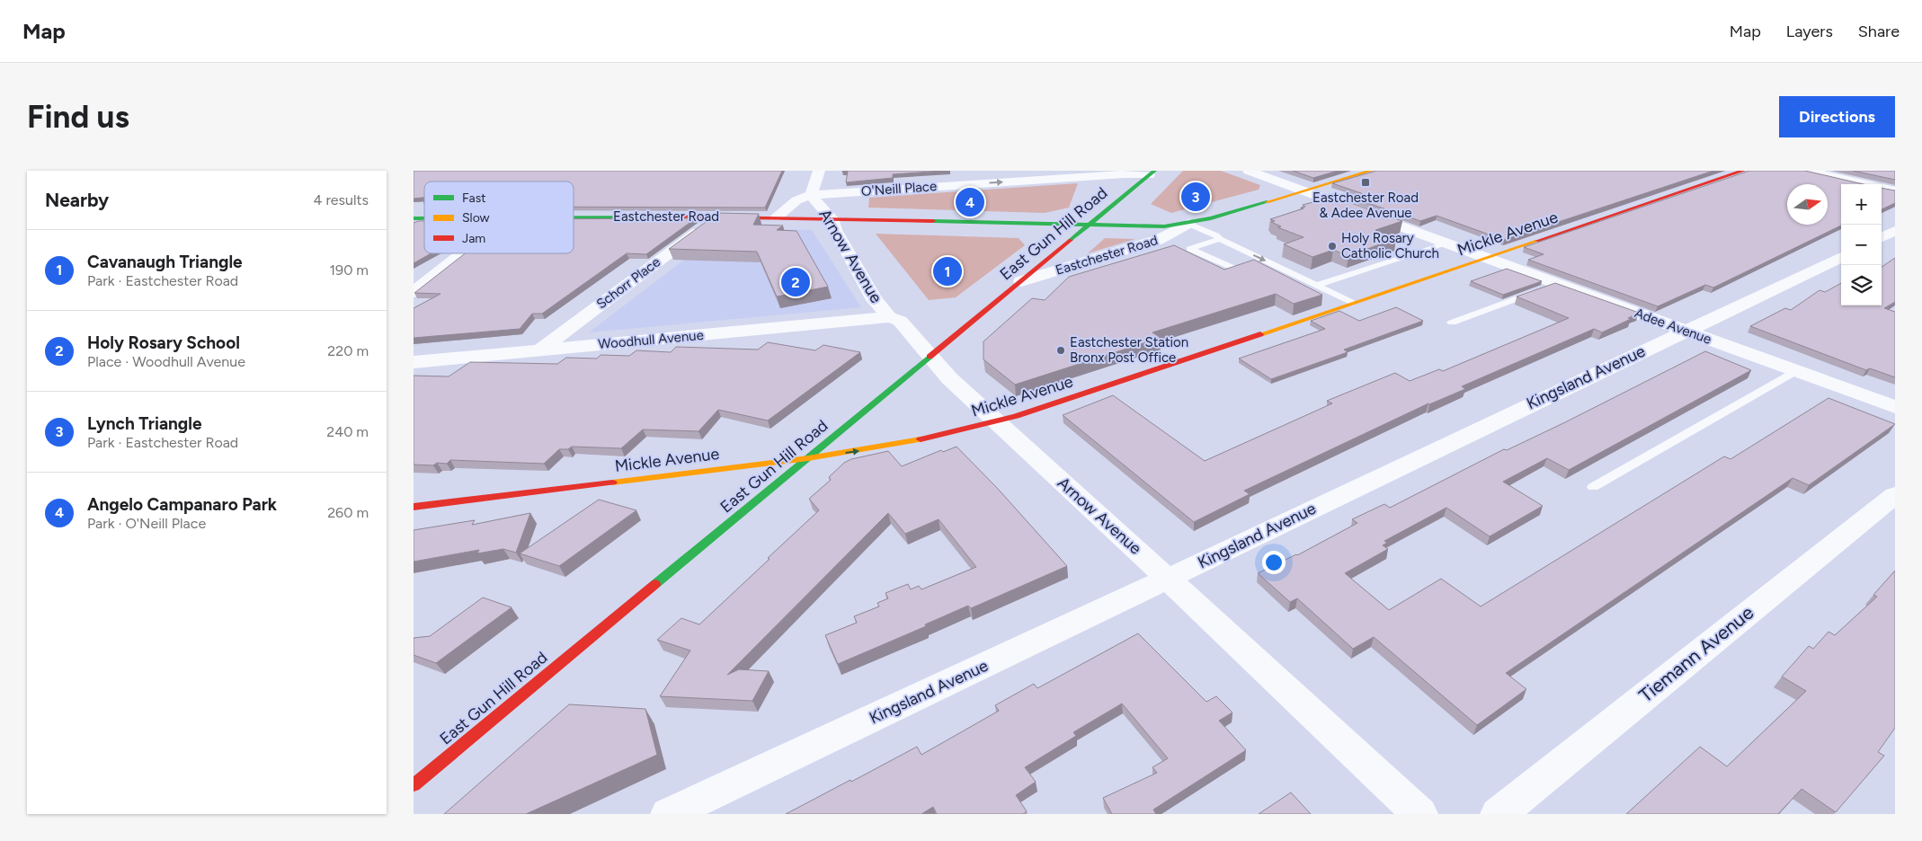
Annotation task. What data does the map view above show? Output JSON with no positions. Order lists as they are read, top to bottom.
{
  "streets": {
    "main road": ["Eastchester Road", "East Gun Hill Road", "Mickle Avenue"],
    "street": [
      "O'Neill Place",
      "Arnow Avenue",
      "Schorr Place",
      "Adee Avenue",
      "Woodhull Avenue",
      "Kingsland Avenue",
      "Tiemann Avenue"
    ]
  },
  "crossings": [
    ["O'Neill Place", "East Gun Hill Road"],
    ["O'Neill Place", "Arnow Avenue"],
    ["Eastchester Road", "East Gun Hill Road"],
    ["Eastchester Road", "Arnow Avenue"],
    ["Eastchester Road", "Schorr Place"],
    ["Eastchester Road", "Adee Avenue"],
    ["East Gun Hill Road", "Mickle Avenue"],
    ["East Gun Hill Road", "Arnow Avenue"],
    ["Mickle Avenue", "Arnow Avenue"],
    ["Mickle Avenue", "Adee Avenue"],
    ["Arnow Avenue", "Woodhull Avenue"],
    ["Arnow Avenue", "Kingsland Avenue"],
    ["Schorr Place", "Woodhull Avenue"],
    ["Adee Avenue", "Kingsland Avenue"]
  ],
  "one_way": ["O'Neill Place"],
  "places": {
    "transit": ["Eastchester Road & Adee Avenue"],
    "other": ["Holy Rosary Catholic Church", "Eastchester Station Bronx Post Office"]
  },
  "legend": ["Fast", "Slow", "Jam"],
  "north": "right",
  "page": {
    "header": "Map",
    "nav": ["Map", "Layers", "Share"],
    "buttons": "Directions",
    "title": "Find us",
    "heading": ["Nearby", "4 results"],
    "pins": [
      "3",
      "4",
      "1",
      "2"
    ],
    "map_buttons": ["+", "−"],
    "list": [
      {
        "mark": "1",
        "name": "Cavanaugh Triangle",
        "note": "Park · Eastchester Road",
        "value": "190 m"
      },
      {
        "mark": "2",
        "name": "Holy Rosary School",
        "note": "Place · Woodhull Avenue",
        "value": "220 m"
      },
      {
        "mark": "3",
        "name": "Lynch Triangle",
        "note": "Park · Eastchester Road",
        "value": "240 m"
      },
      {
        "mark": "4",
        "name": "Angelo Campanaro Park",
        "note": "Park · O'Neill Place",
        "value": "260 m"
      }
    ]
  }
}
